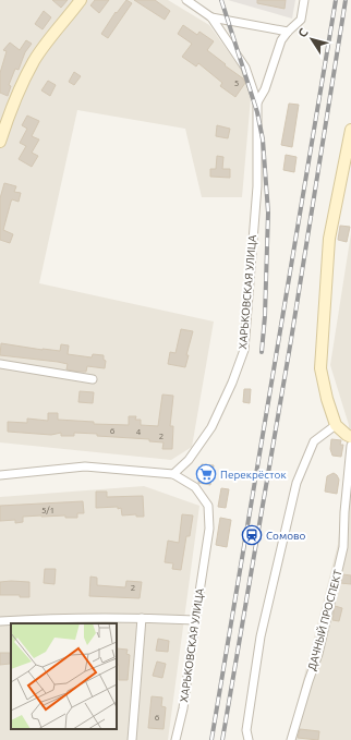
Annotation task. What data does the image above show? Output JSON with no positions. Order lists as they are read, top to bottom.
{
  "streets": {
    "street": ["ХАРЬКОВСКАЯ УЛИЦА", "ДАЧНЫЙ ПРОСПЕКТ"]
  },
  "places": {
    "supermarket": ["Перекрёсток"],
    "station": ["Сомово"]
  },
  "house_numbers": [
    "5",
    "6",
    "4",
    "2",
    "5/1",
    "2",
    "6"
  ],
  "north": "top left"
}
